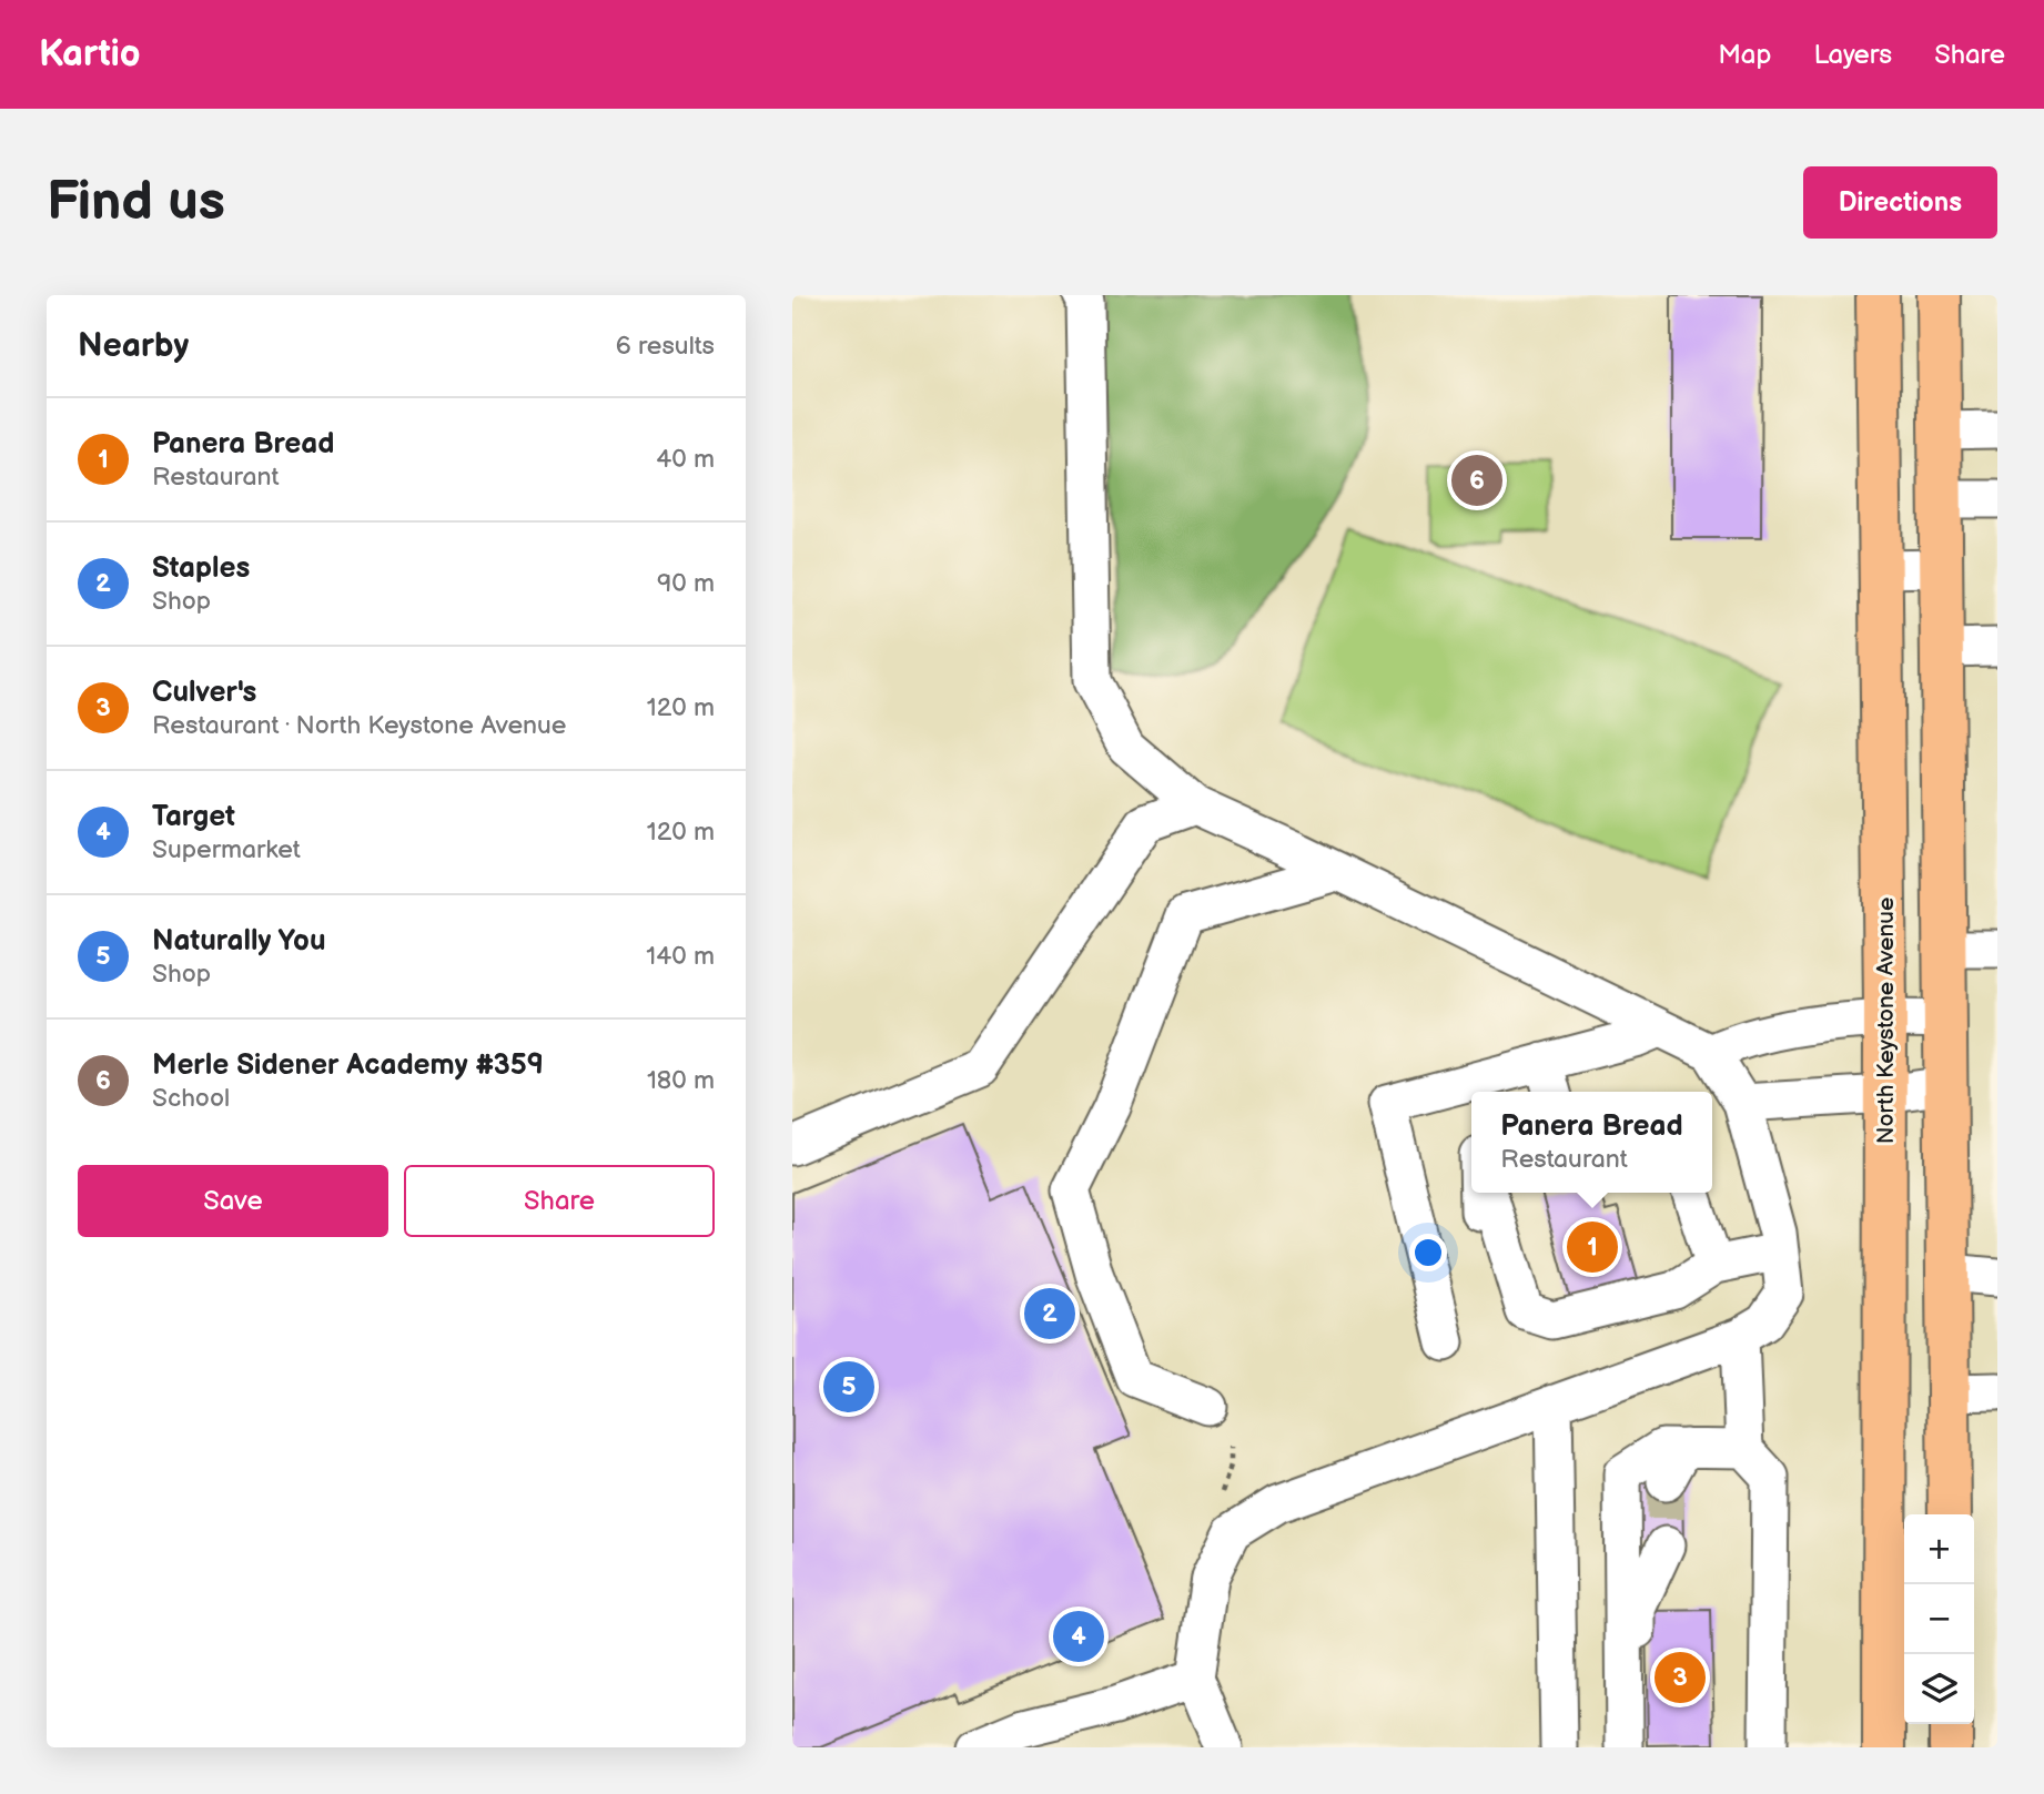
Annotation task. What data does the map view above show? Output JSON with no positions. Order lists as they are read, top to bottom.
{
  "streets": {
    "main road": ["North Keystone Avenue"]
  },
  "page": {
    "header": "Kartio",
    "nav": ["Map", "Layers", "Share"],
    "buttons": [
      "Directions",
      ["Save", "Share"]
    ],
    "title": "Find us",
    "heading": ["Nearby", "6 results"],
    "list": [
      {
        "mark": "1",
        "name": "Panera Bread",
        "note": "Restaurant",
        "value": "40 m"
      },
      {
        "mark": "2",
        "name": "Staples",
        "note": "Shop",
        "value": "90 m"
      },
      {
        "mark": "3",
        "name": "Culver's",
        "note": "Restaurant · North Keystone Avenue",
        "value": "120 m"
      },
      {
        "mark": "4",
        "name": "Target",
        "note": "Supermarket",
        "value": "120 m"
      },
      {
        "mark": "5",
        "name": "Naturally You",
        "note": "Shop",
        "value": "140 m"
      },
      {
        "mark": "6",
        "name": "Merle Sidener Academy #359",
        "note": "School",
        "value": "180 m"
      }
    ],
    "pins": [
      "6",
      "1",
      "2",
      "5",
      "4",
      "3"
    ],
    "popup": ["Panera Bread", "Restaurant"],
    "map_buttons": ["+", "−"]
  }
}
